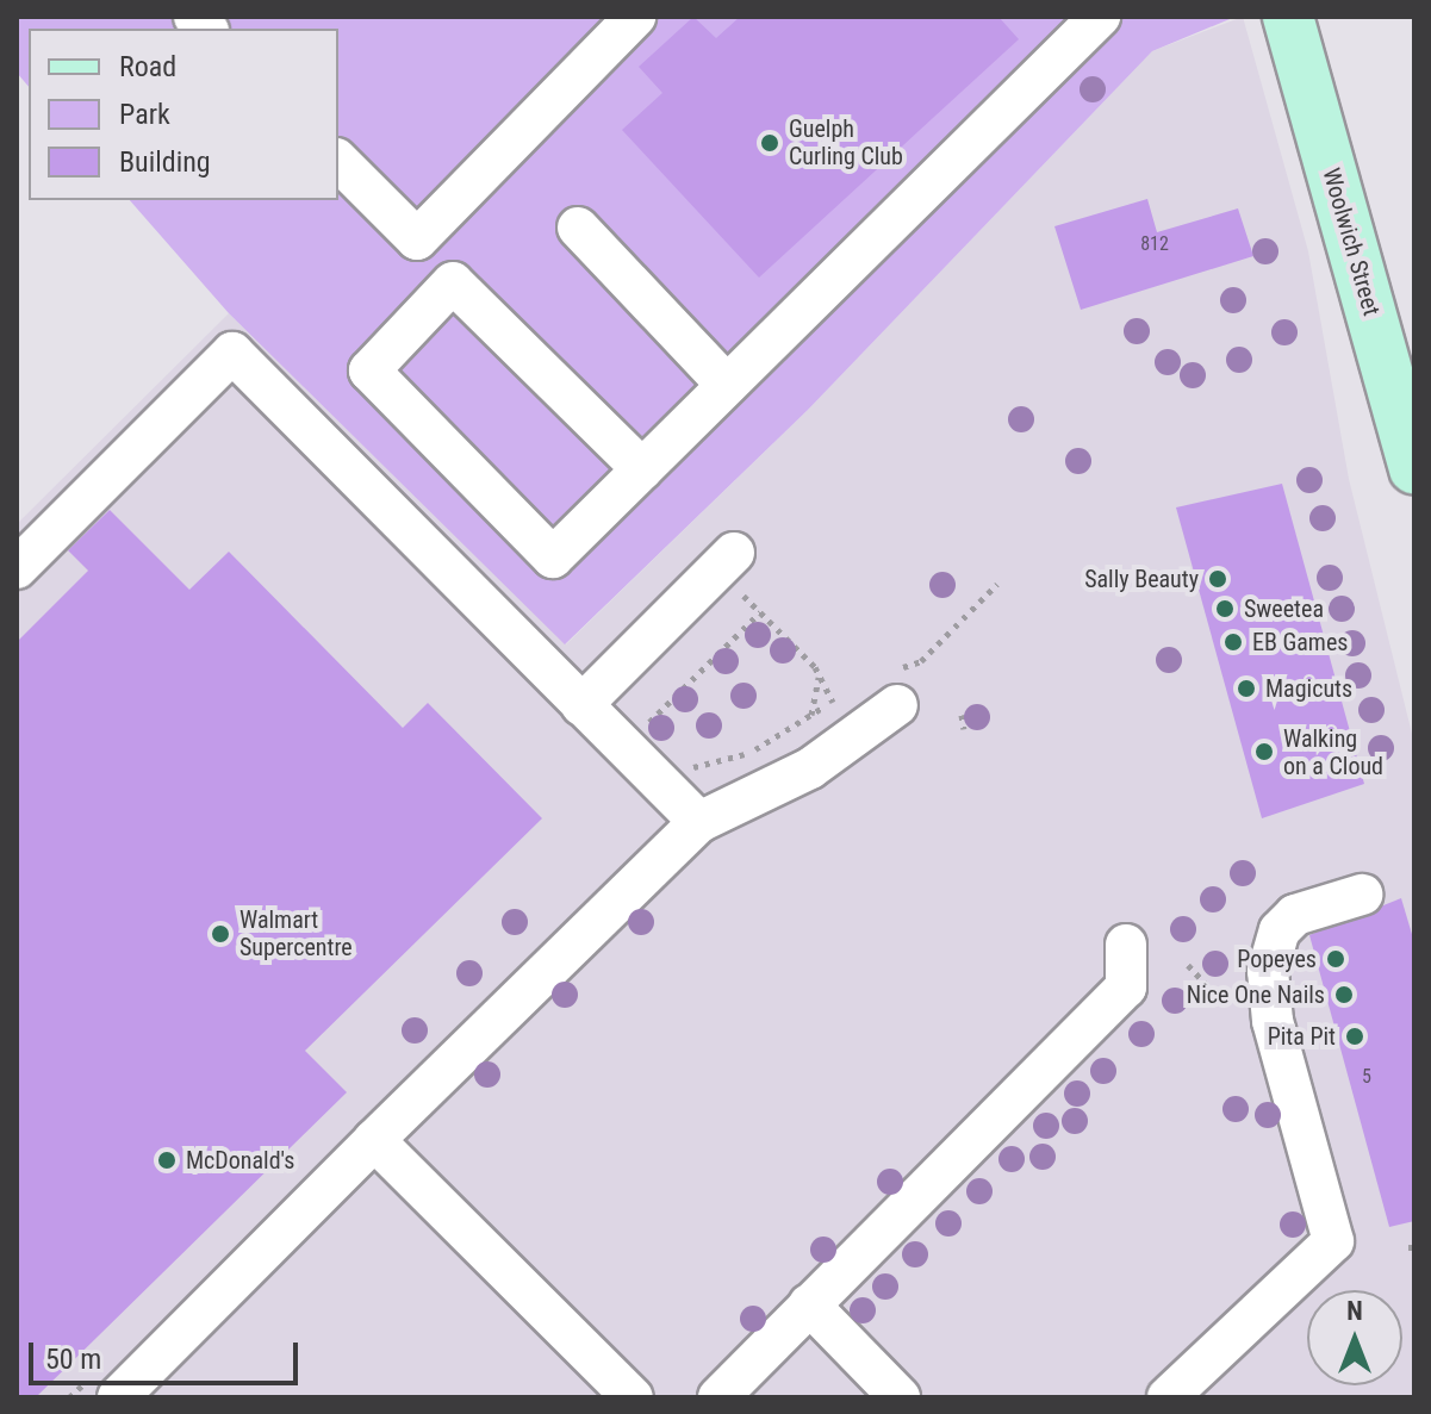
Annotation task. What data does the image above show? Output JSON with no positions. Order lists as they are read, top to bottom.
{
  "streets": {
    "main road": ["Woolwich Street"]
  },
  "places": [
    "Guelph Curling Club",
    "Sally Beauty",
    "Sweetea",
    "EB Games",
    "Magicuts",
    "Walking on a Cloud",
    "Walmart Supercentre",
    "Popeyes",
    "Nice One Nails",
    "Pita Pit",
    "McDonald's"
  ],
  "house_numbers": ["812", "5"],
  "legend": ["Road", "Park", "Building"],
  "scale_bar": "50 m",
  "north": "top"
}
